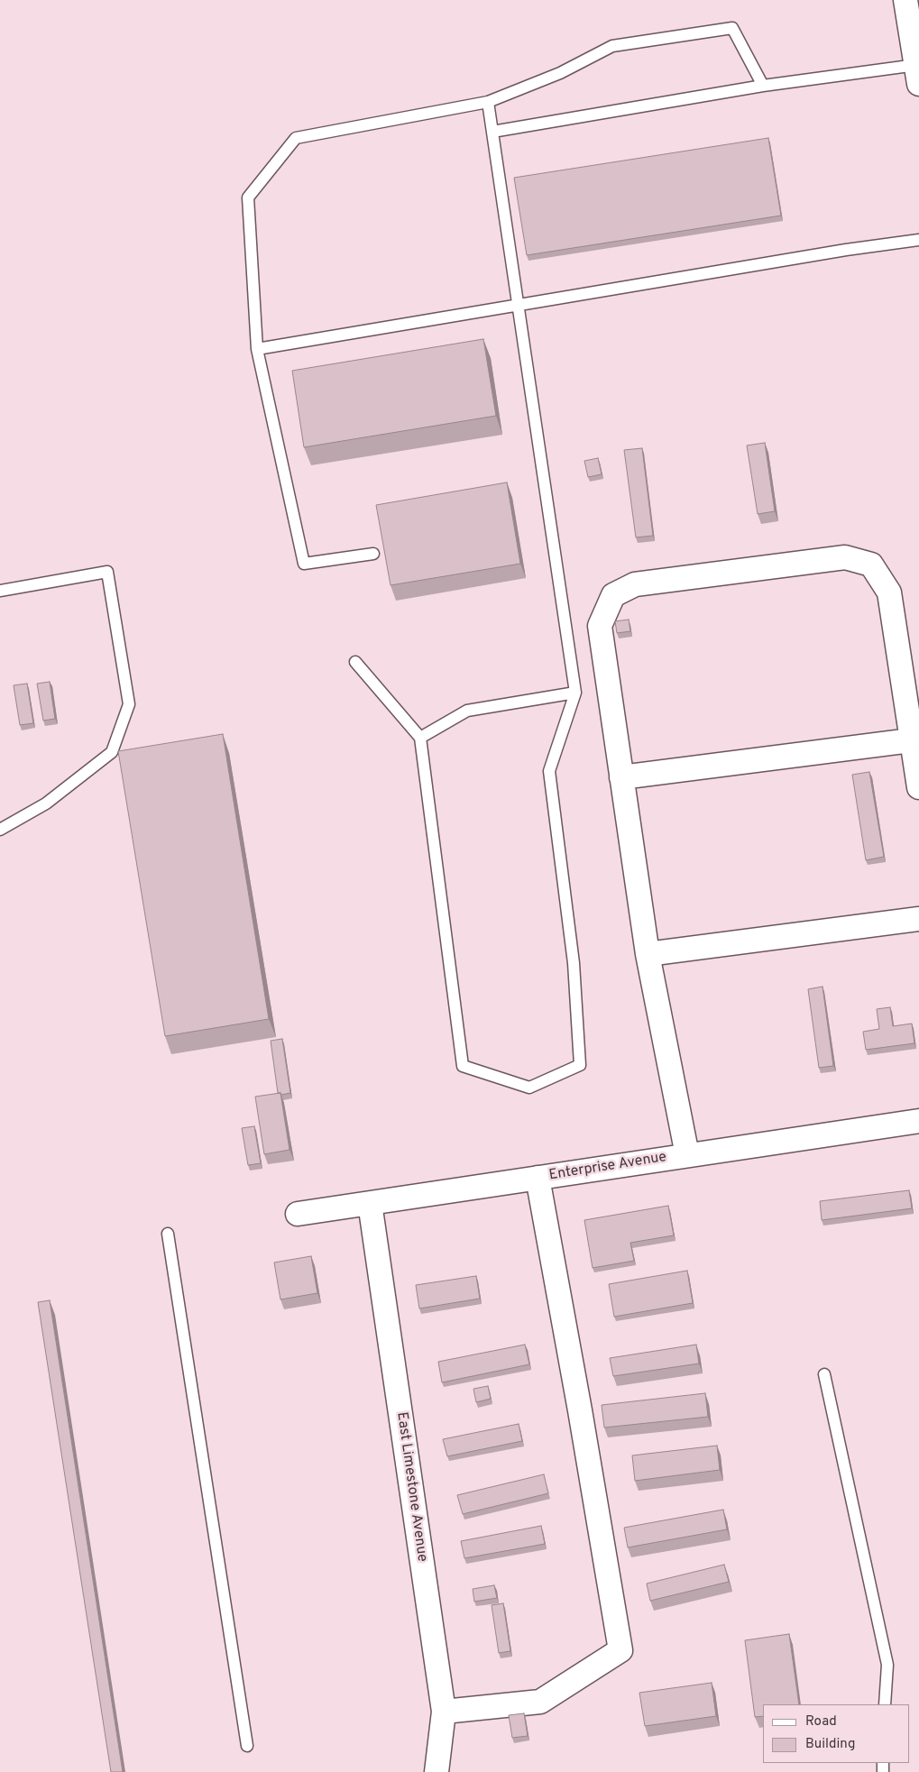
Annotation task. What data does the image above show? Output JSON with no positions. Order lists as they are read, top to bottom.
{
  "streets": {
    "street": ["Enterprise Avenue", "East Limestone Avenue"]
  },
  "crossings": [
    ["Enterprise Avenue", "East Limestone Avenue"]
  ],
  "legend": ["Road", "Building"]
}
